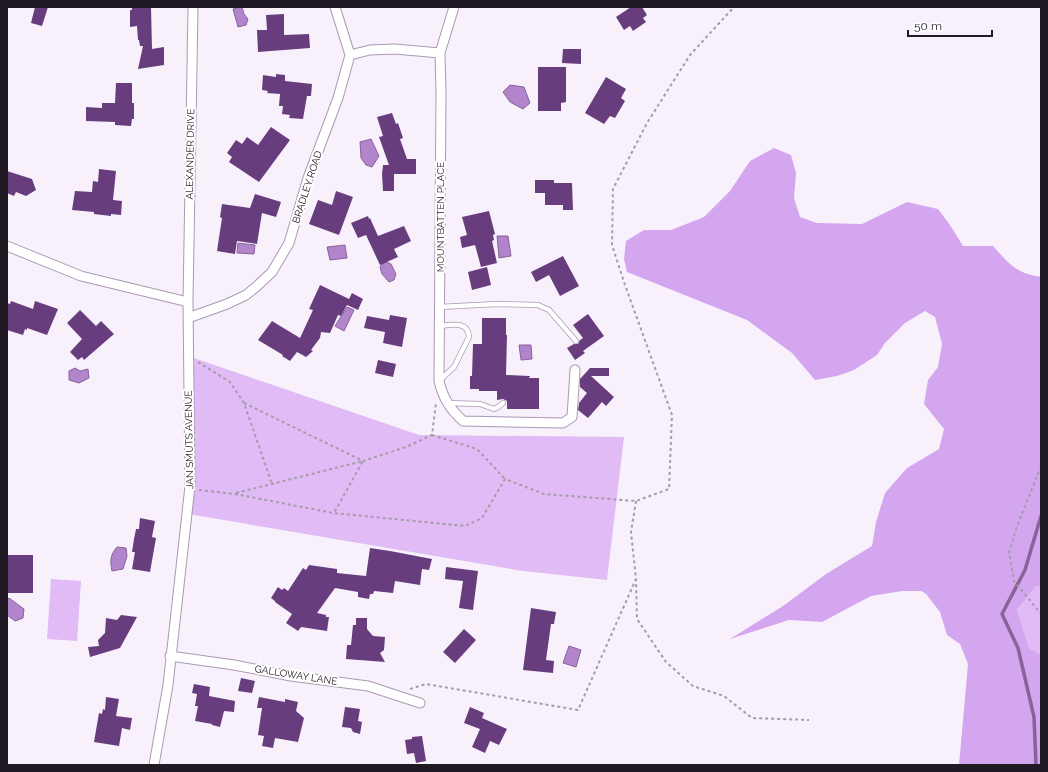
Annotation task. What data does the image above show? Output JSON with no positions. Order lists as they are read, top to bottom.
{
  "streets": {
    "street": [
      "ALEXANDER DRIVE",
      "BRADLEY ROAD",
      "MOUNTBATTEN PLACE",
      "JAN SMUTS AVENUE",
      "GALLOWAY LANE"
    ]
  },
  "crossings": [
    ["ALEXANDER DRIVE", "JAN SMUTS AVENUE"],
    ["BRADLEY ROAD", "JAN SMUTS AVENUE"],
    ["JAN SMUTS AVENUE", "GALLOWAY LANE"]
  ],
  "scale_bar": "50 m"
}
